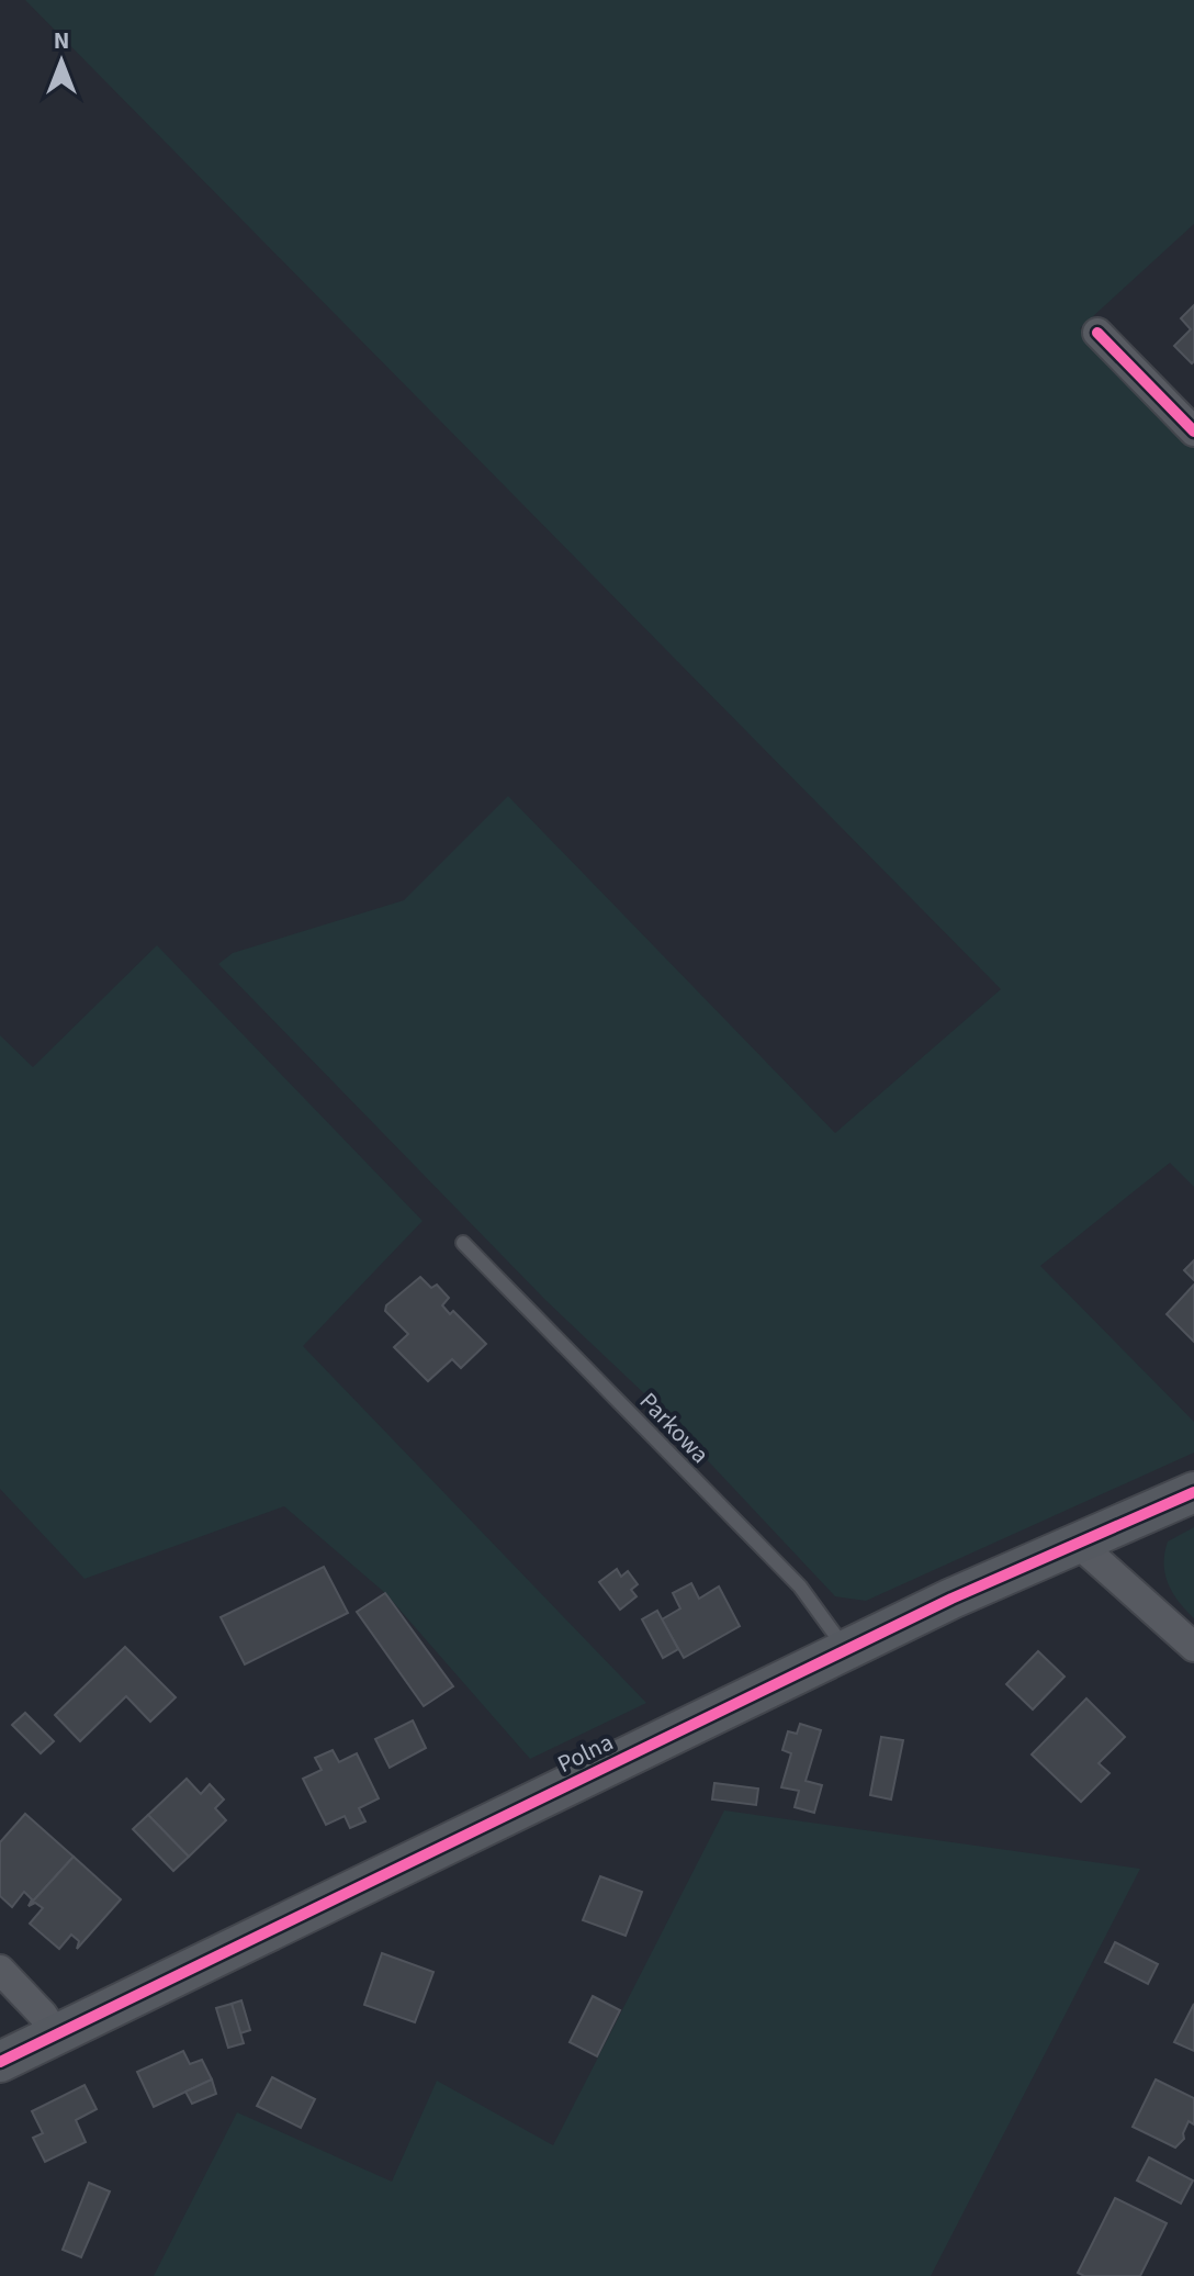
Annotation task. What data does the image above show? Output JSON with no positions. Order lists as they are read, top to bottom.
{
  "streets": {
    "street": ["Polna"],
    "lane": ["Parkowa"]
  },
  "crossings": [
    ["Parkowa", "Polna"]
  ],
  "north": "top"
}
